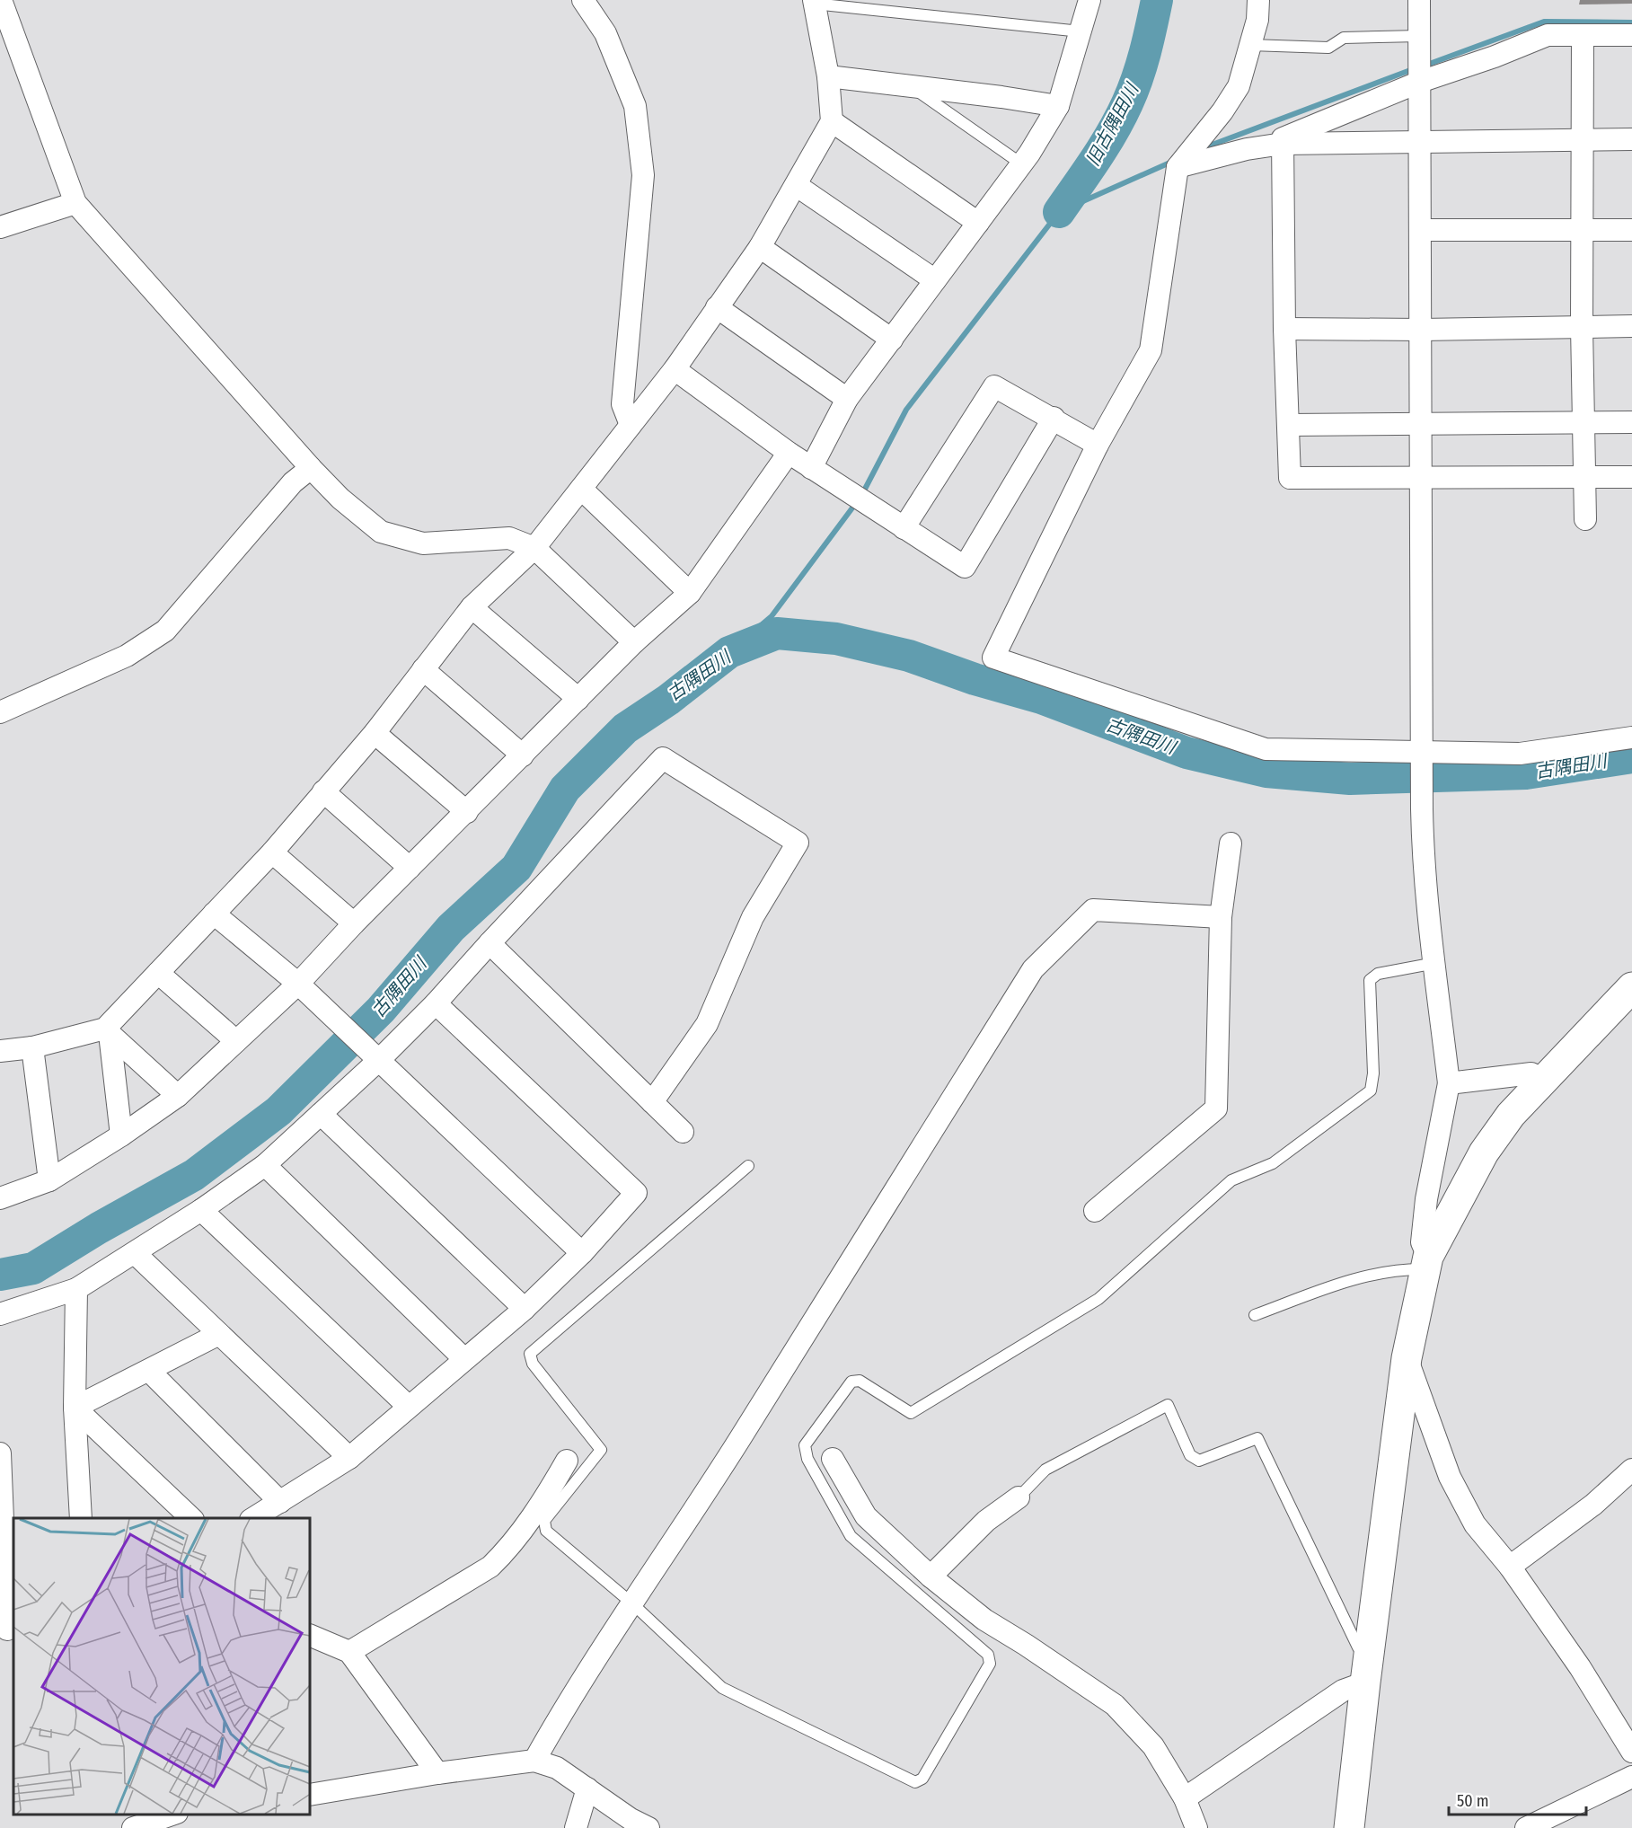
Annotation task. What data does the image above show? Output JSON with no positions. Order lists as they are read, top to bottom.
{
  "water": ["旧古隅田川", "古隅田川"],
  "scale_bar": "50 m"
}
